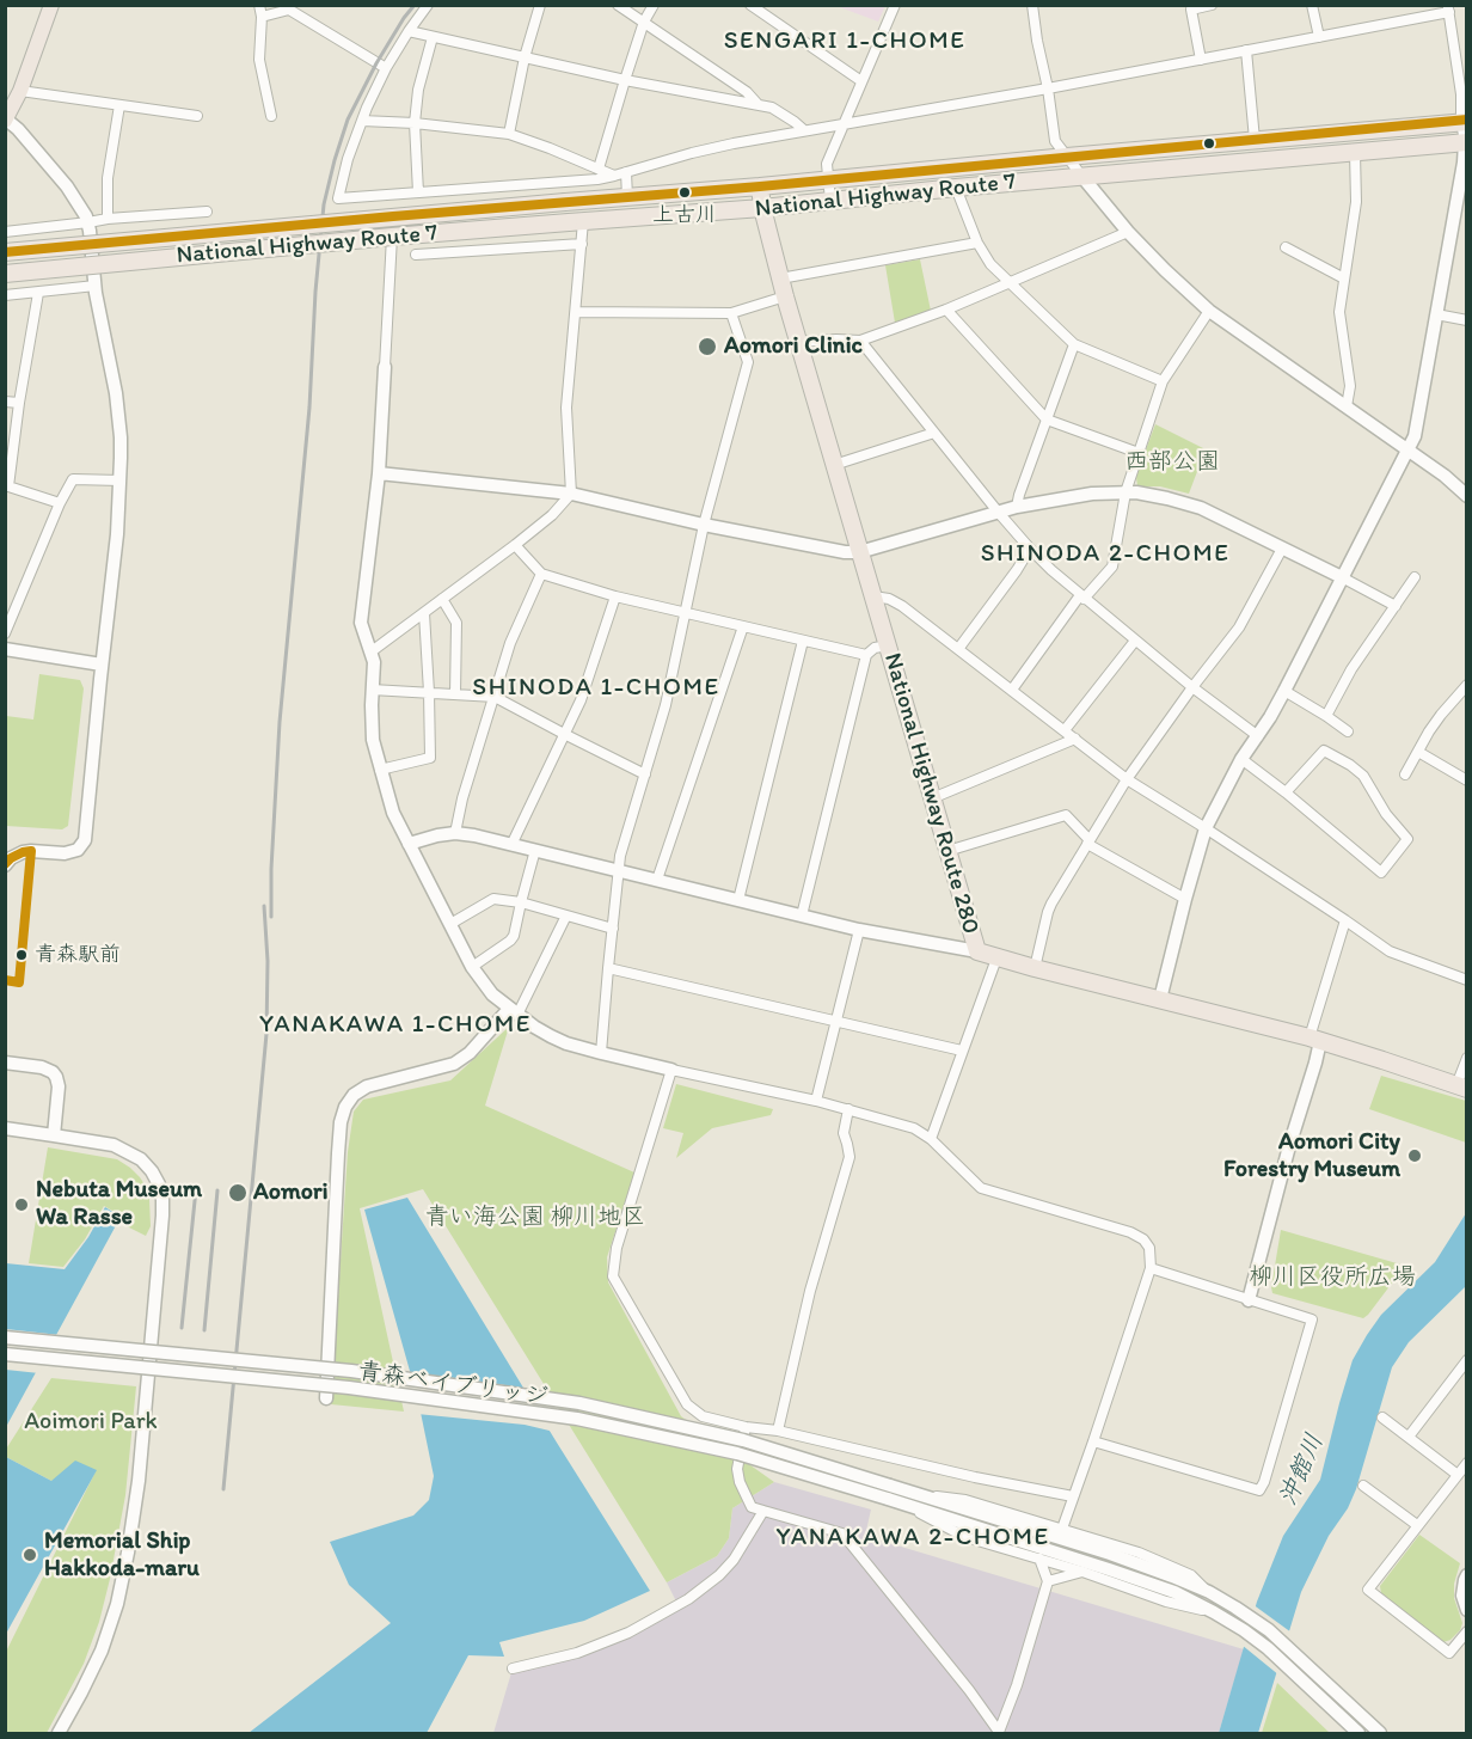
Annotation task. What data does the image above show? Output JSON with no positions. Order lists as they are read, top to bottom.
{
  "streets": {
    "highway": ["National Highway Route 7", "National Highway Route 280"],
    "street": ["青森ベイブリッジ"]
  },
  "crossings": [
    ["National Highway Route 7", "National Highway Route 280"]
  ],
  "districts": [
    "SENGARI 1-CHOME",
    "SHINODA 2-CHOME",
    "SHINODA 1-CHOME",
    "YANAKAWA 1-CHOME",
    "YANAKAWA 2-CHOME"
  ],
  "water": ["沖館川"],
  "parks": [
    "西部公園",
    "青い海公園 柳川地区",
    "柳川区役所広場",
    "Aoimori Park"
  ],
  "places": [
    "上古川",
    "Aomori Clinic",
    "青森駅前",
    "Aomori City Forestry Museum",
    "Aomori",
    "Nebuta Museum Wa Rasse",
    "Memorial Ship Hakkoda-maru"
  ]
}
